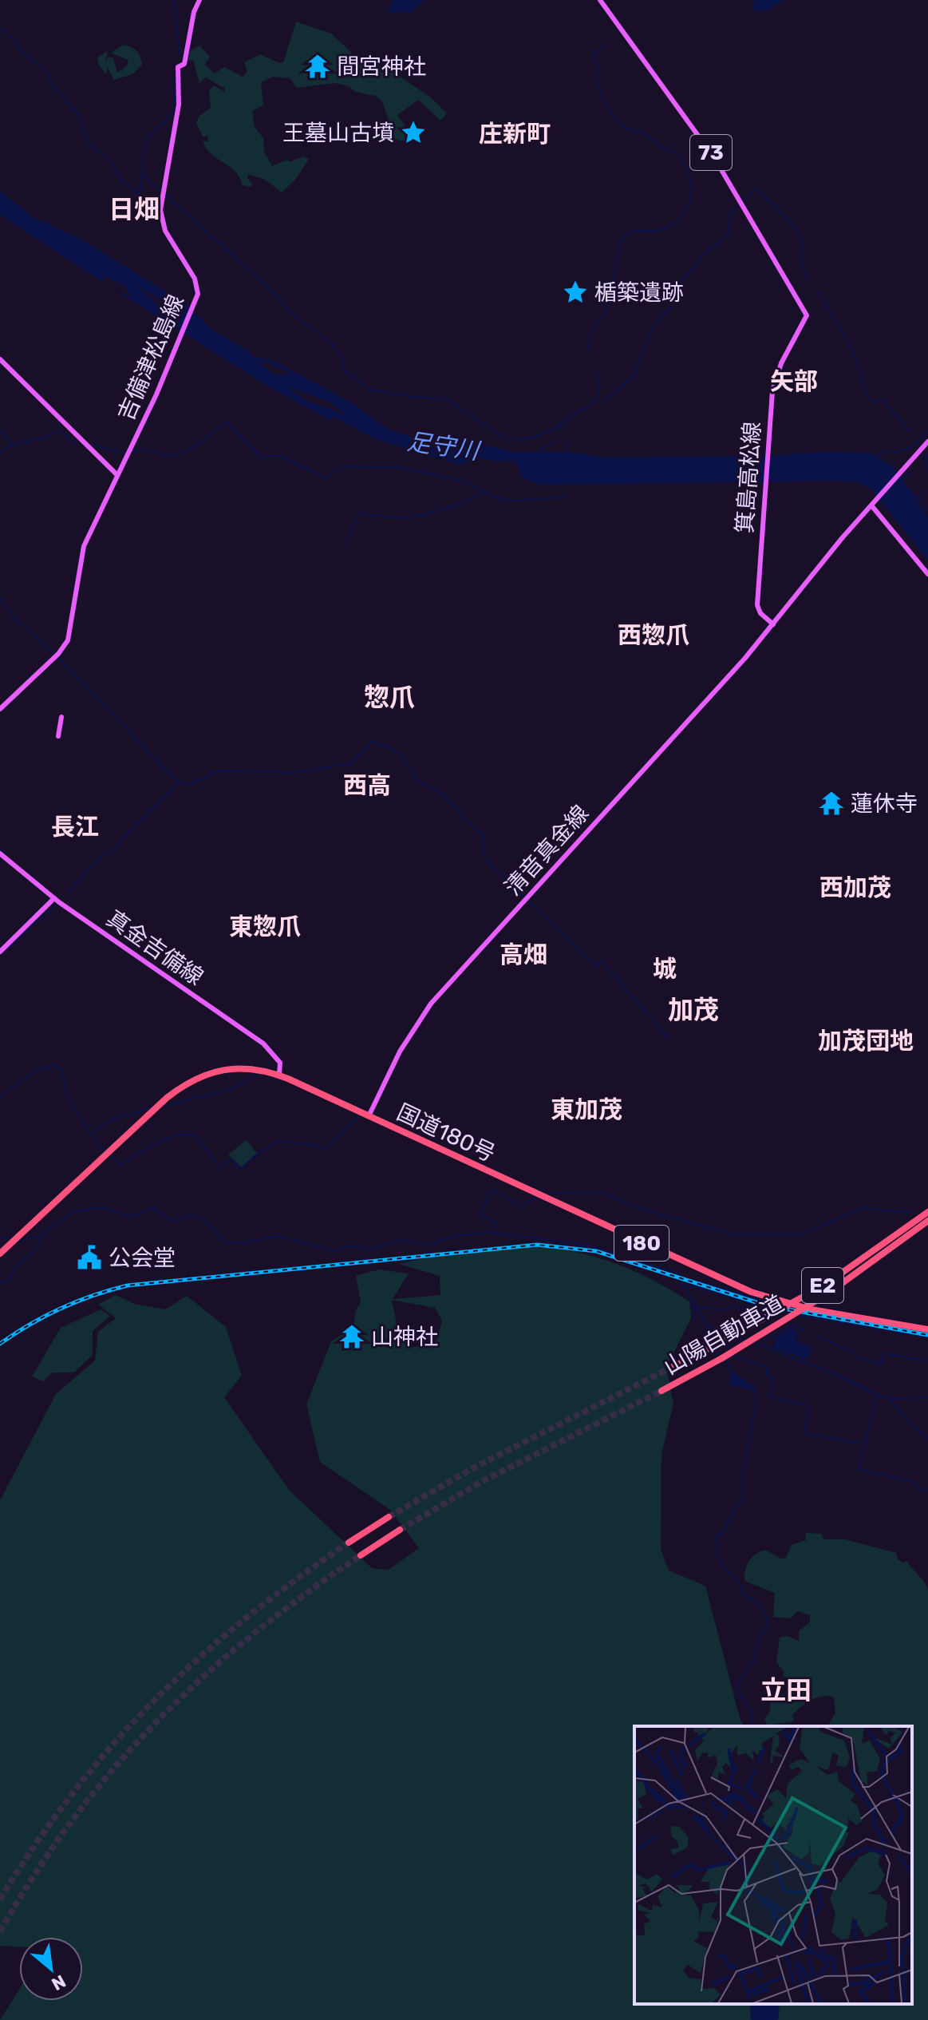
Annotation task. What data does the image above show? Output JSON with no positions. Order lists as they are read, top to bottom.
{
  "streets": {
    "highway": [
      "国道180号",
      "180",
      "E2",
      "山陽自動車道"
    ],
    "main road": [
      "73",
      "吉備津松島線",
      "箕島高松線",
      "清音真金線",
      "真金吉備線"
    ]
  },
  "crossings": [
    ["箕島高松線", "清音真金線"],
    ["清音真金線", "国道180号"],
    ["真金吉備線", "国道180号"]
  ],
  "districts": [
    "庄新町",
    "日畑",
    "矢部",
    "西惣爪",
    "惣爪",
    "西高",
    "長江",
    "西加茂",
    "東惣爪",
    "高畑",
    "城",
    "加茂",
    "加茂団地",
    "東加茂",
    "立田"
  ],
  "water": ["足守川"],
  "places": {
    "temple": ["間宮神社", "蓮休寺", "山神社"],
    "place": ["王墓山古墳", "楯築遺跡"],
    "public building": ["公会堂"]
  },
  "north": "bottom right"
}
